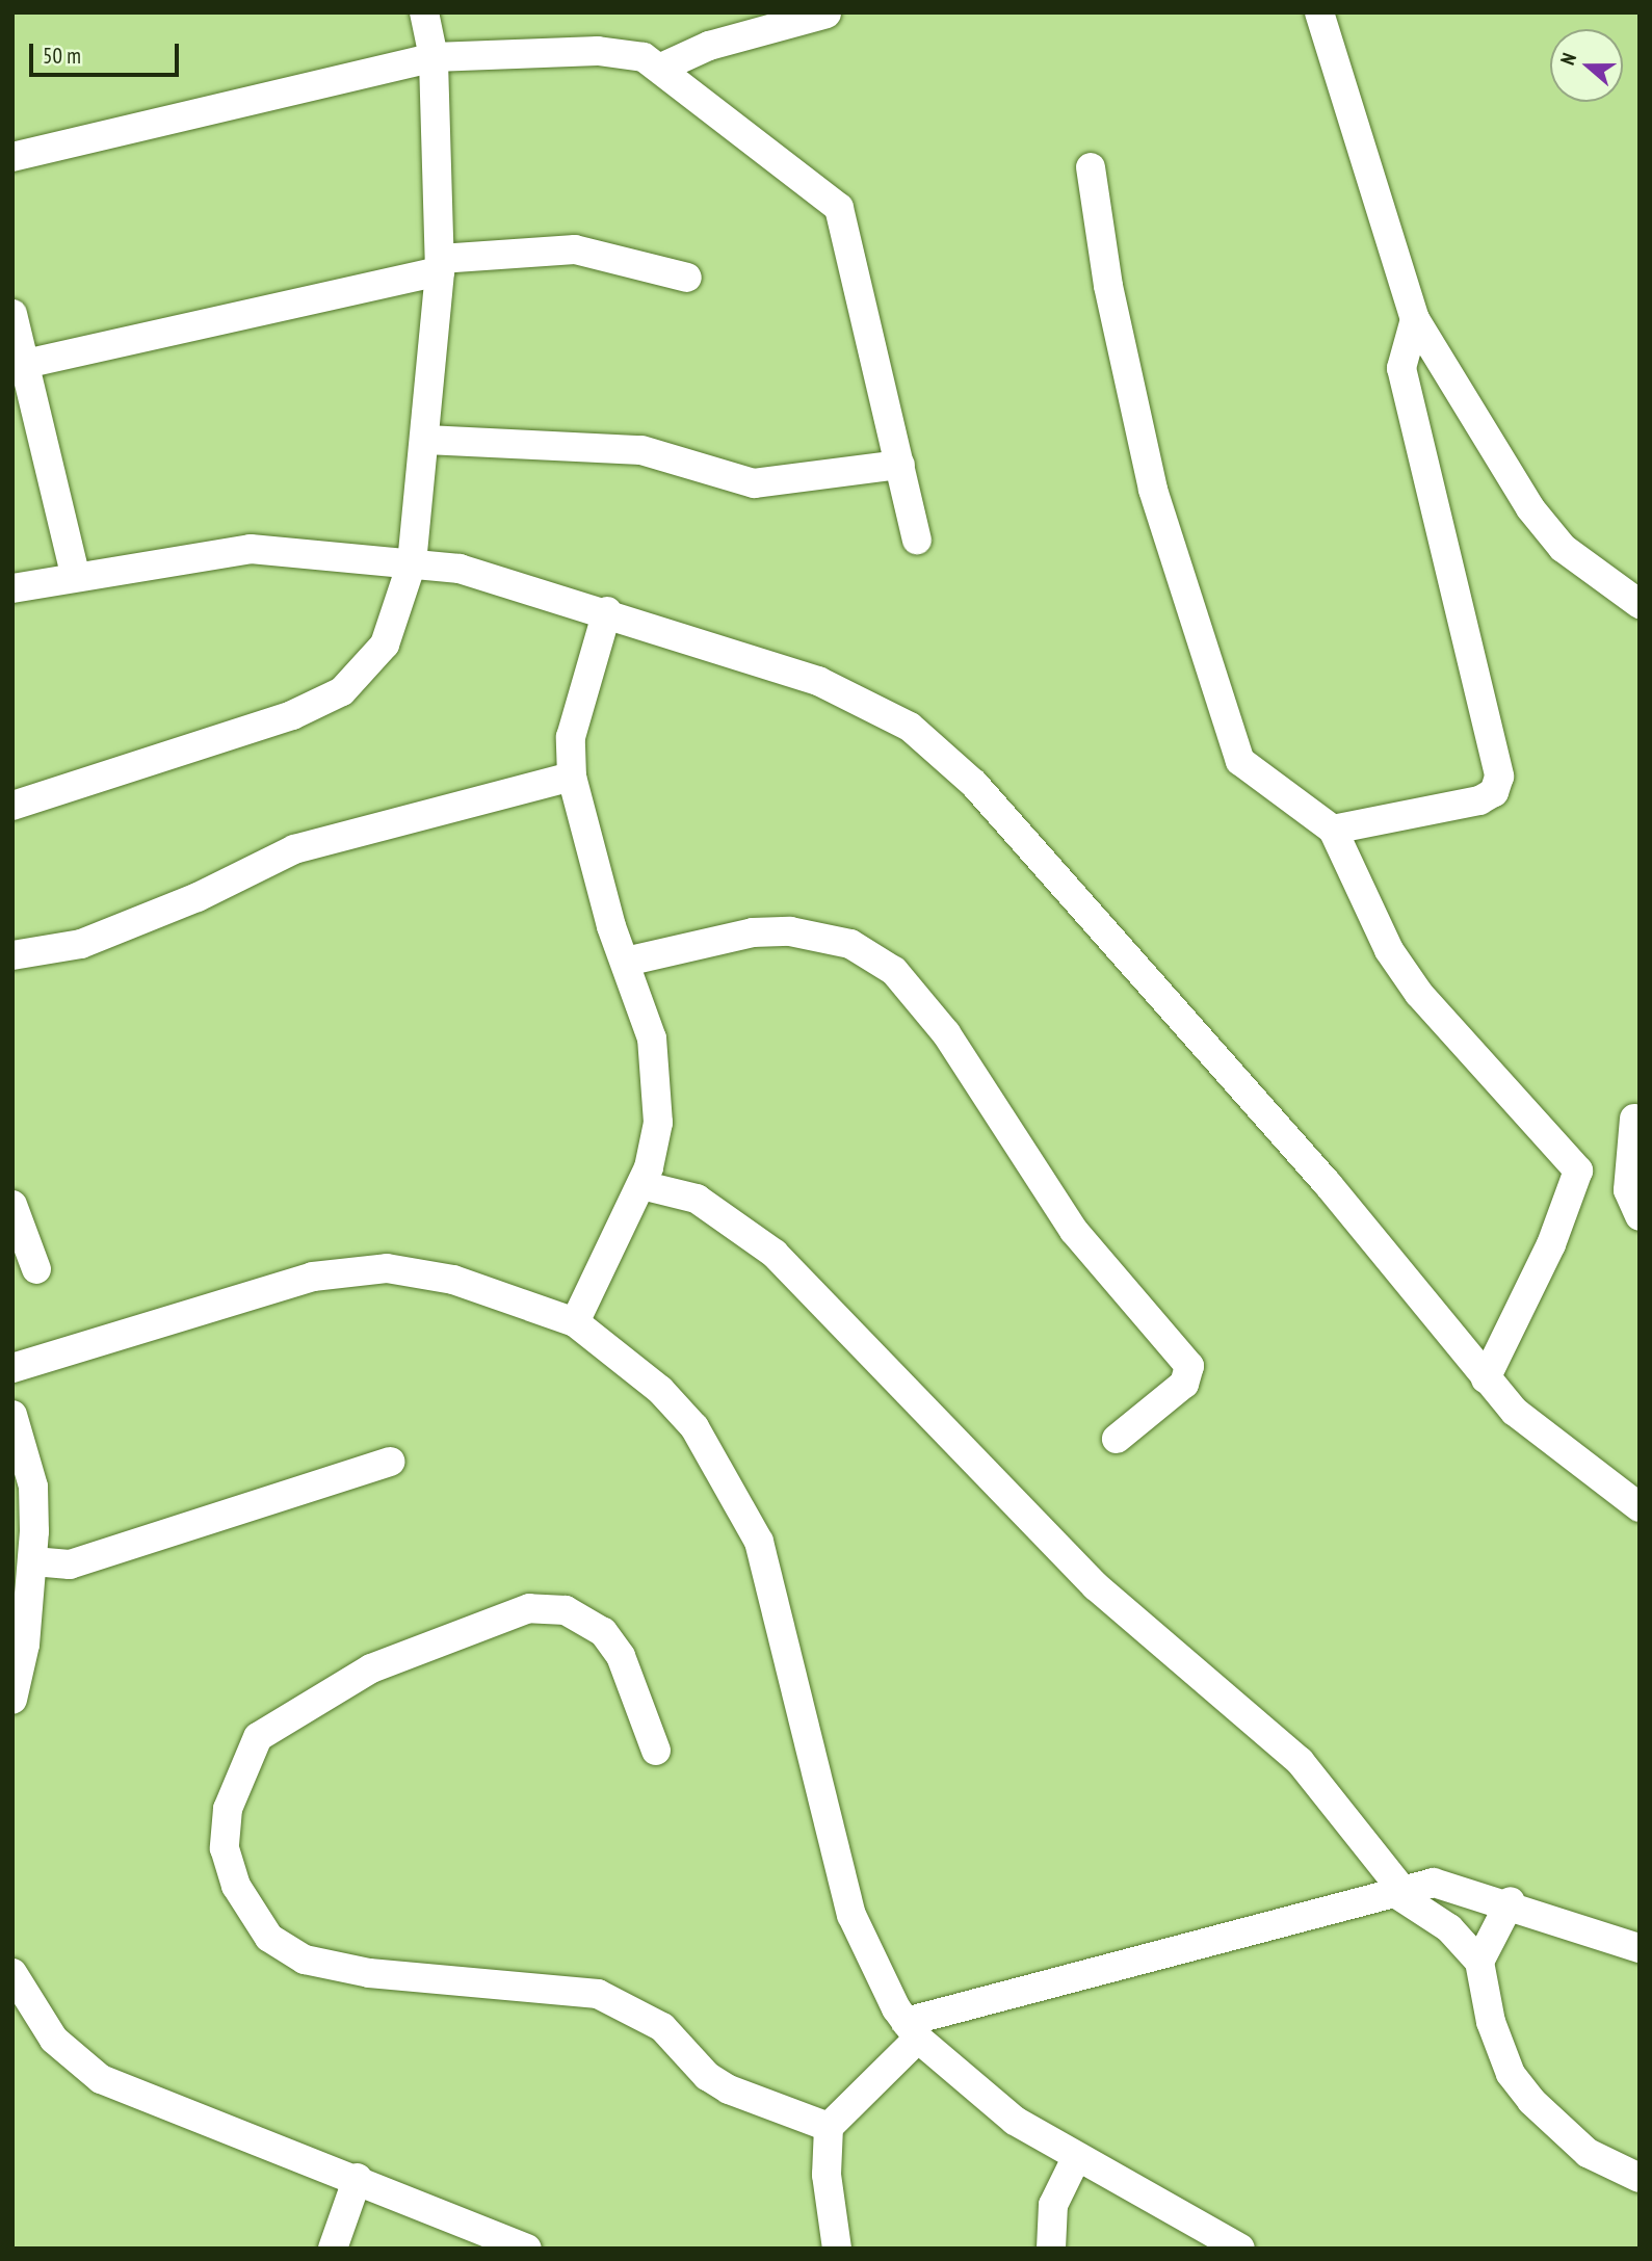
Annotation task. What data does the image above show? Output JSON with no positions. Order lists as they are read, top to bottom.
{
  "scale_bar": "50 m",
  "north": "left"
}
